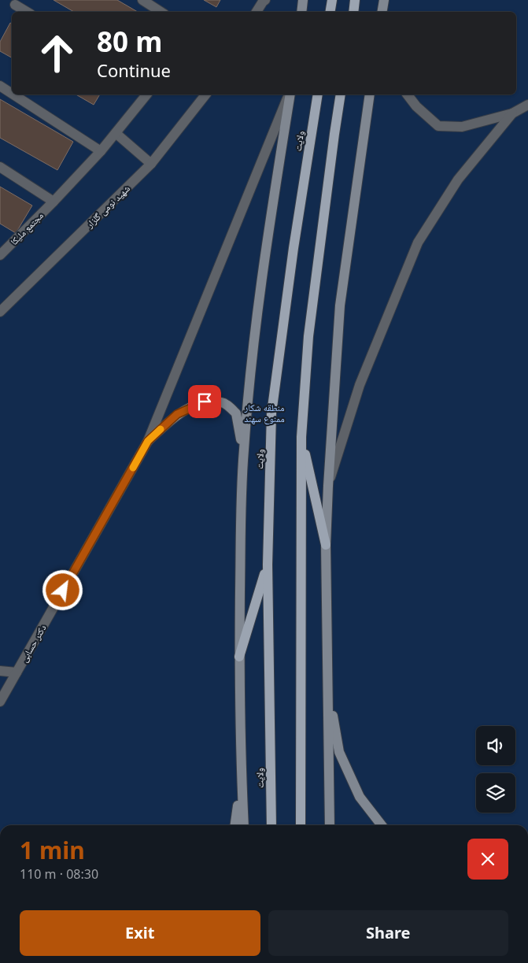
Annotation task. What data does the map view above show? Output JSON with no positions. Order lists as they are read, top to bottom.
{
  "streets": {
    "main road": ["ولایت"],
    "street": ["شهید نومی گلزار", "مجتمع ملیکا", "دکتر حسابی"]
  },
  "parks": ["منطقه شکار ممنوع سهند"],
  "page": {
    "turn": ["80 m", "Continue"],
    "heading": ["1 min", "110 m · 08:30"],
    "buttons": ["Exit", "Share"]
  }
}
